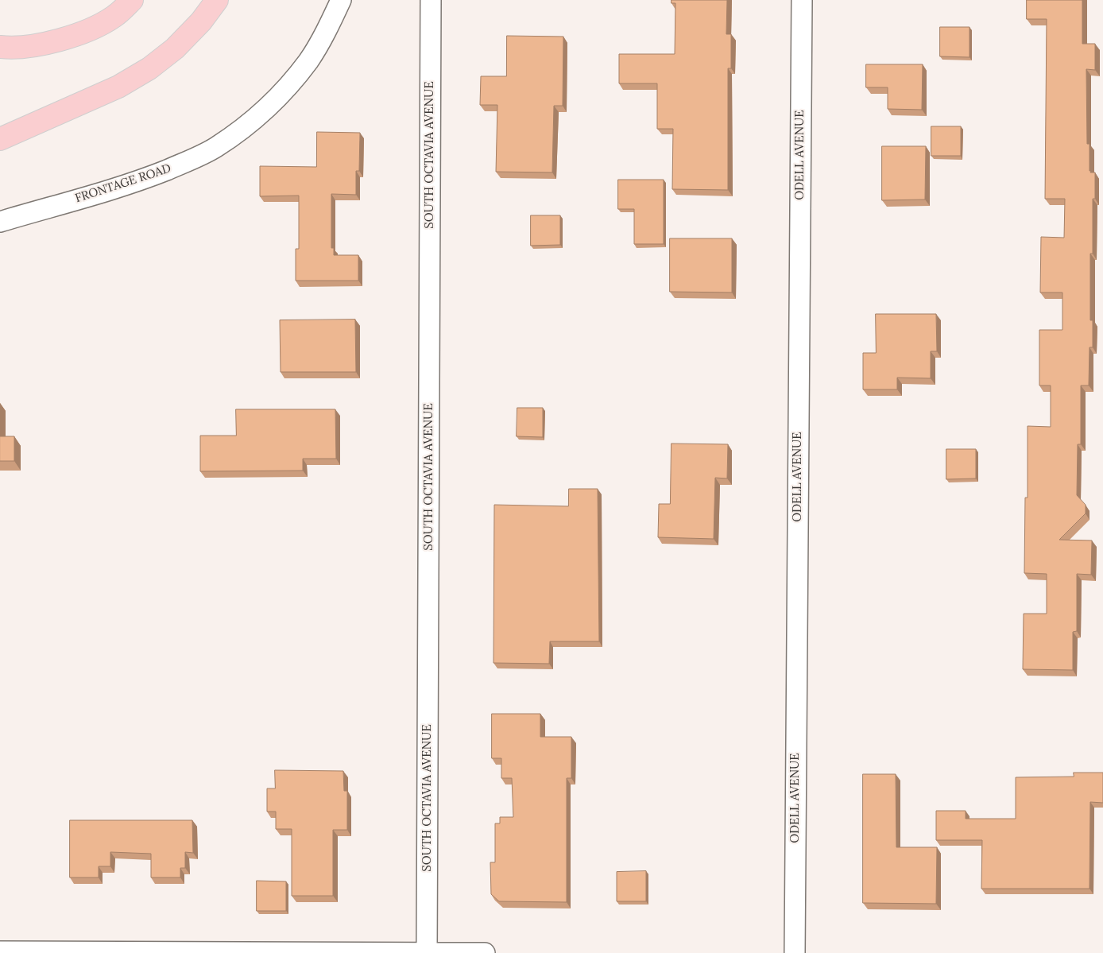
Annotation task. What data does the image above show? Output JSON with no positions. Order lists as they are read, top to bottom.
{
  "streets": {
    "street": ["SOUTH OCTAVIA AVENUE", "ODELL AVENUE", "FRONTAGE ROAD"]
  }
}
